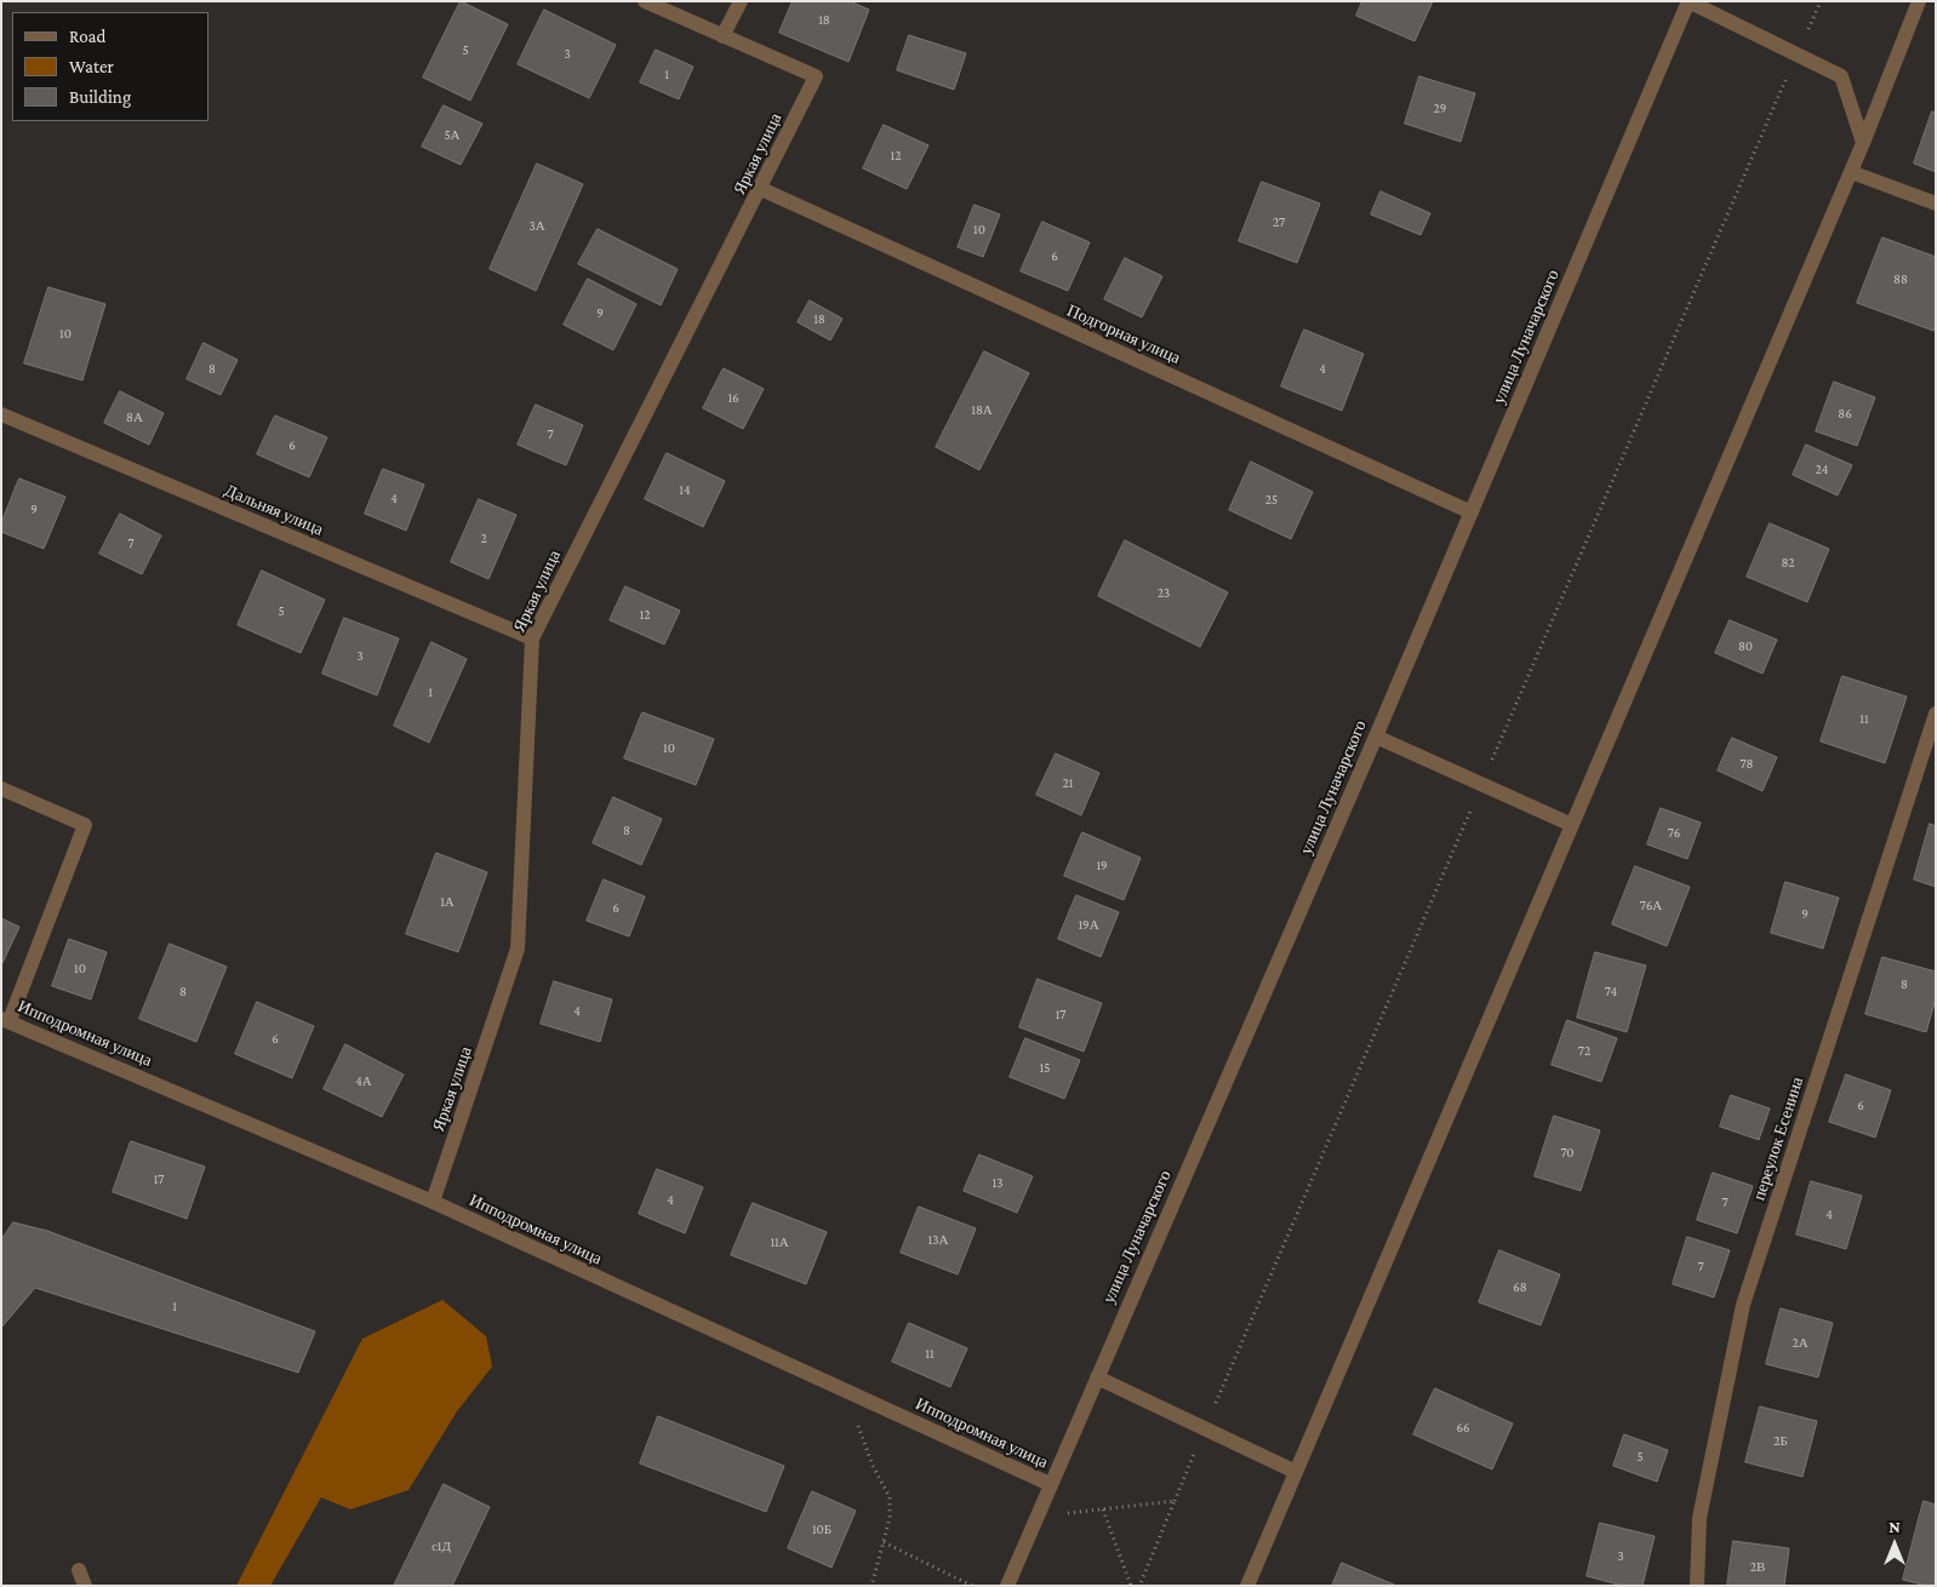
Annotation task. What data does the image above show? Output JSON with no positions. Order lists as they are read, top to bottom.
{
  "streets": {
    "street": [
      "Яркая улица",
      "Подгорная улица",
      "улица Луначарского",
      "Дальняя улица",
      "Ипподромная улица",
      "переулок Есенина"
    ]
  },
  "crossings": [
    ["Яркая улица", "Подгорная улица"],
    ["Яркая улица", "Дальняя улица"],
    ["Яркая улица", "Ипподромная улица"],
    ["Подгорная улица", "улица Луначарского"],
    ["улица Луначарского", "Ипподромная улица"]
  ],
  "house_numbers": [
    "18",
    "5",
    "3",
    "1",
    "29",
    "5А",
    "12",
    "27",
    "3А",
    "10",
    "6",
    "88",
    "9",
    "18",
    "10",
    "8",
    "4",
    "16",
    "18А",
    "86",
    "8А",
    "7",
    "6",
    "24",
    "14",
    "4",
    "25",
    "9",
    "2",
    "7",
    "82",
    "23",
    "5",
    "12",
    "80",
    "3",
    "1",
    "11",
    "10",
    "78",
    "21",
    "8",
    "76",
    "19",
    "1А",
    "76А",
    "6",
    "9",
    "19А",
    "10",
    "8",
    "8",
    "74",
    "4",
    "17",
    "6",
    "72",
    "15",
    "4А",
    "6",
    "70",
    "17",
    "13",
    "4",
    "7",
    "4",
    "13А",
    "11А",
    "7",
    "68",
    "1",
    "2А",
    "11",
    "66",
    "2Б",
    "5",
    "10Б",
    "с1Д",
    "3",
    "2В"
  ],
  "legend": ["Road", "Water", "Building"],
  "north": "top"
}
